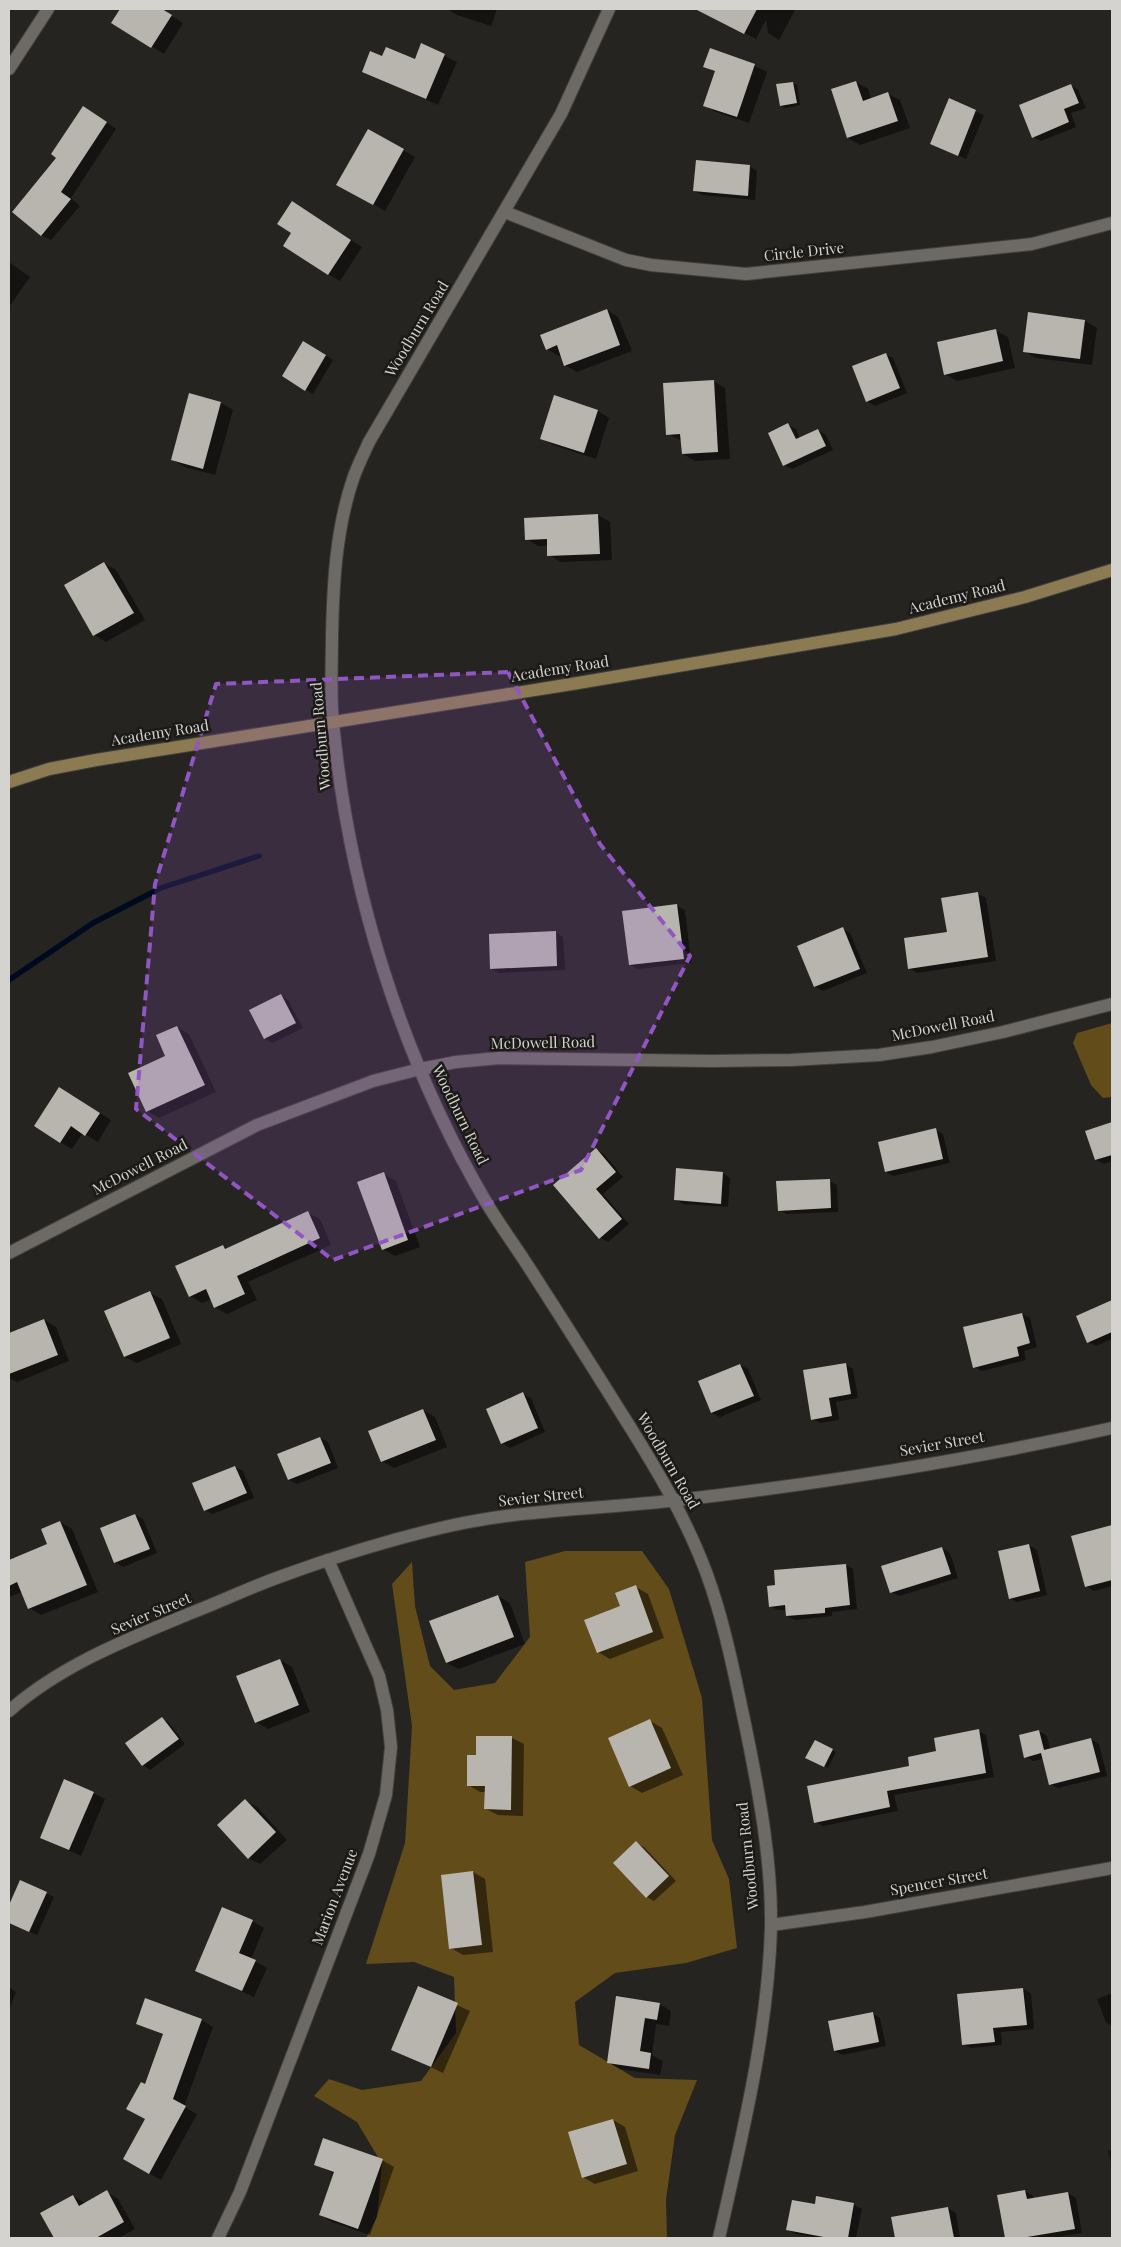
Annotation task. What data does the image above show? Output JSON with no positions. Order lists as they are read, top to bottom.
{
  "streets": {
    "main road": ["Academy Road"],
    "street": [
      "Circle Drive",
      "Woodburn Road",
      "McDowell Road",
      "Sevier Street",
      "Spencer Street",
      "Marion Avenue"
    ]
  },
  "crossings": [
    ["Circle Drive", "Woodburn Road"],
    ["Woodburn Road", "Academy Road"],
    ["Woodburn Road", "McDowell Road"],
    ["Woodburn Road", "Sevier Street"],
    ["Woodburn Road", "Spencer Street"],
    ["Sevier Street", "Marion Avenue"]
  ]
}
